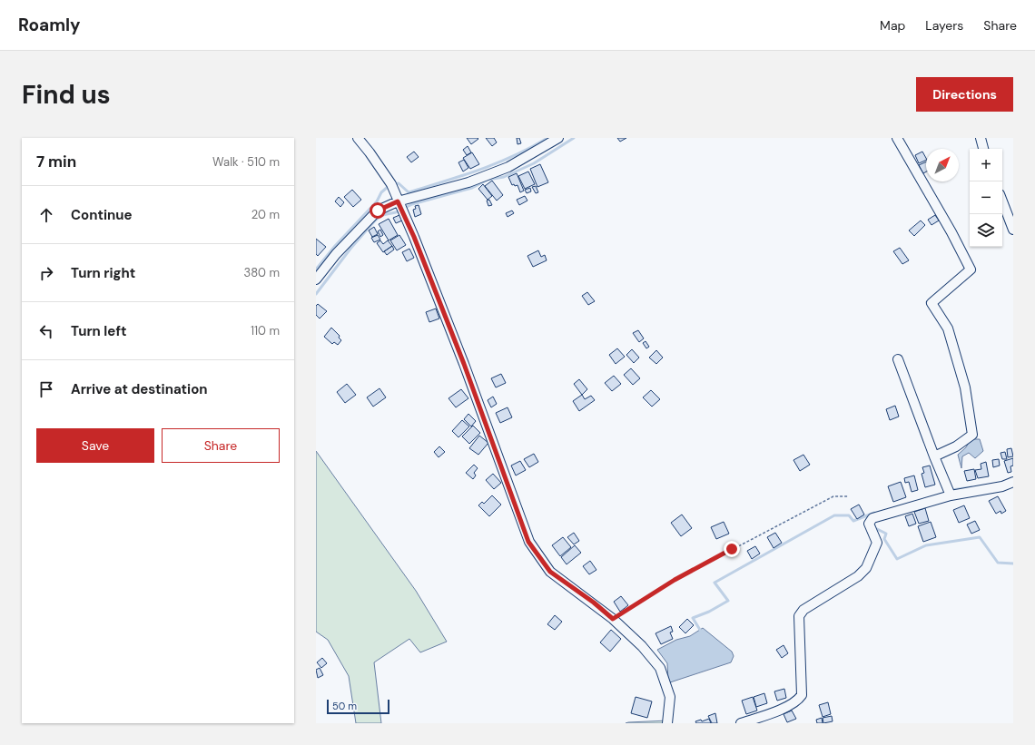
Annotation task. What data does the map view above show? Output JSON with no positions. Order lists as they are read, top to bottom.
{
  "scale_bar": "50 m",
  "north": "top right",
  "page": {
    "header": "Roamly",
    "nav": ["Map", "Layers", "Share"],
    "buttons": [
      "Directions",
      ["Save", "Share"]
    ],
    "title": "Find us",
    "heading": ["7 min", "Walk · 510 m"],
    "map_buttons": ["+", "−"],
    "list": [
      ["Continue", "20 m"],
      ["Turn right", "380 m"],
      ["Turn left", "110 m"],
      "Arrive at destination"
    ],
    "scale": "50 m"
  }
}
